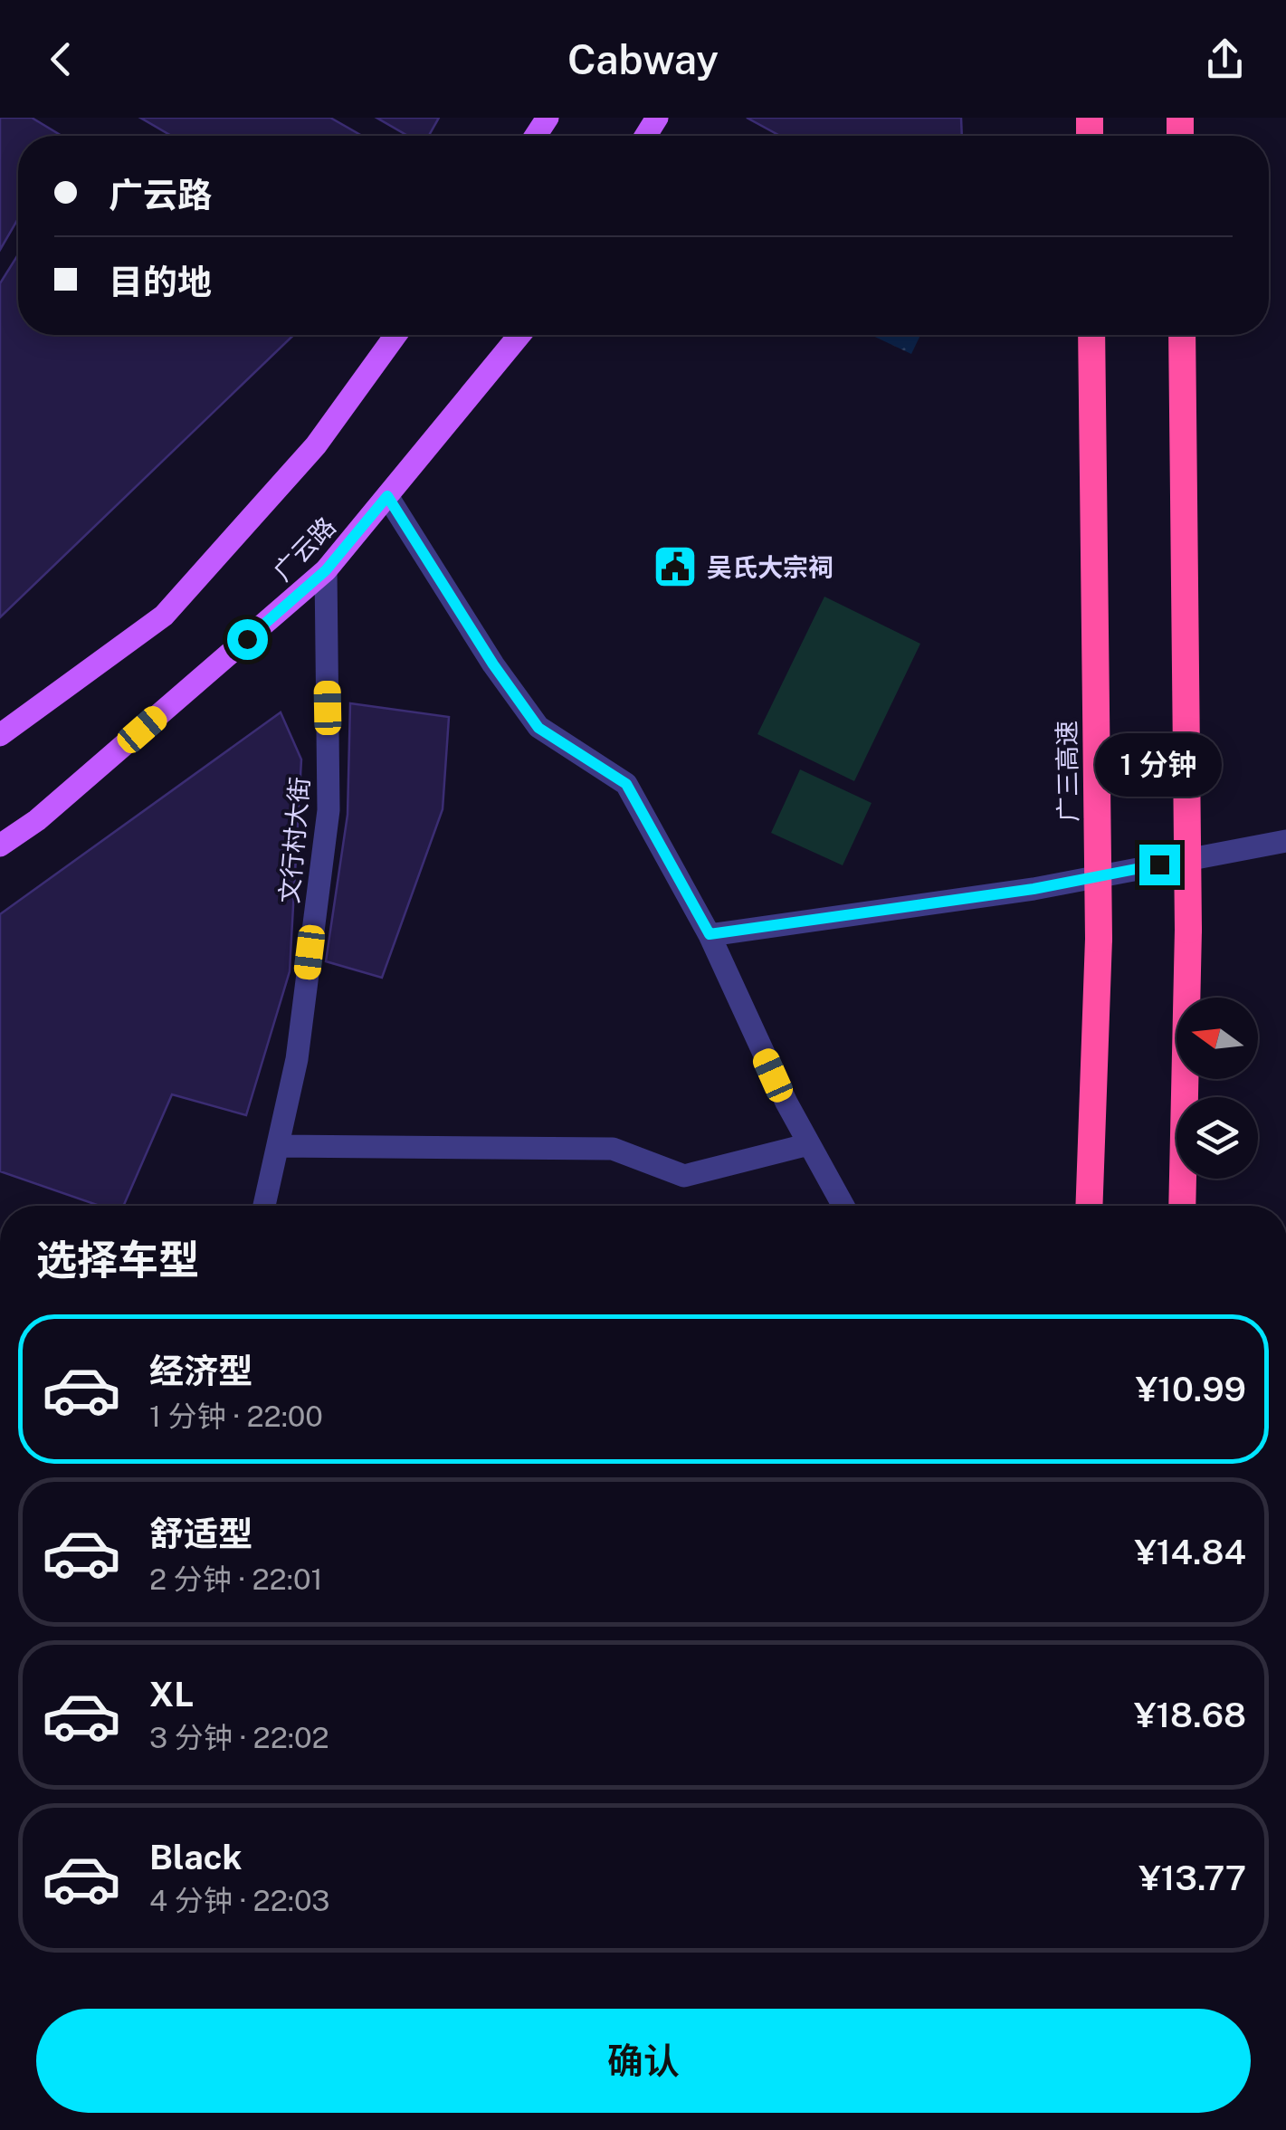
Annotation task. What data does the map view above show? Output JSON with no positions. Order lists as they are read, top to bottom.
{
  "streets": {
    "highway": ["广三高速"],
    "main road": ["广云路"],
    "street": ["文行村大街"]
  },
  "crossings": [
    ["广云路", "文行村大街"]
  ],
  "places": {
    "public building": ["吴氏大宗祠"]
  },
  "north": "left",
  "page": {
    "header": "Cabway",
    "banner": ["广云路", "目的地"],
    "bubble": "1 分钟",
    "heading": "选择车型",
    "list": [
      {
        "name": "经济型",
        "note": "1 分钟 · 22:00",
        "value": "¥10.99"
      },
      {
        "name": "舒适型",
        "note": "2 分钟 · 22:01",
        "value": "¥14.84"
      },
      {
        "name": "XL",
        "note": "3 分钟 · 22:02",
        "value": "¥18.68"
      },
      {
        "name": "Black",
        "note": "4 分钟 · 22:03",
        "value": "¥13.77"
      }
    ],
    "buttons": "确认"
  }
}
